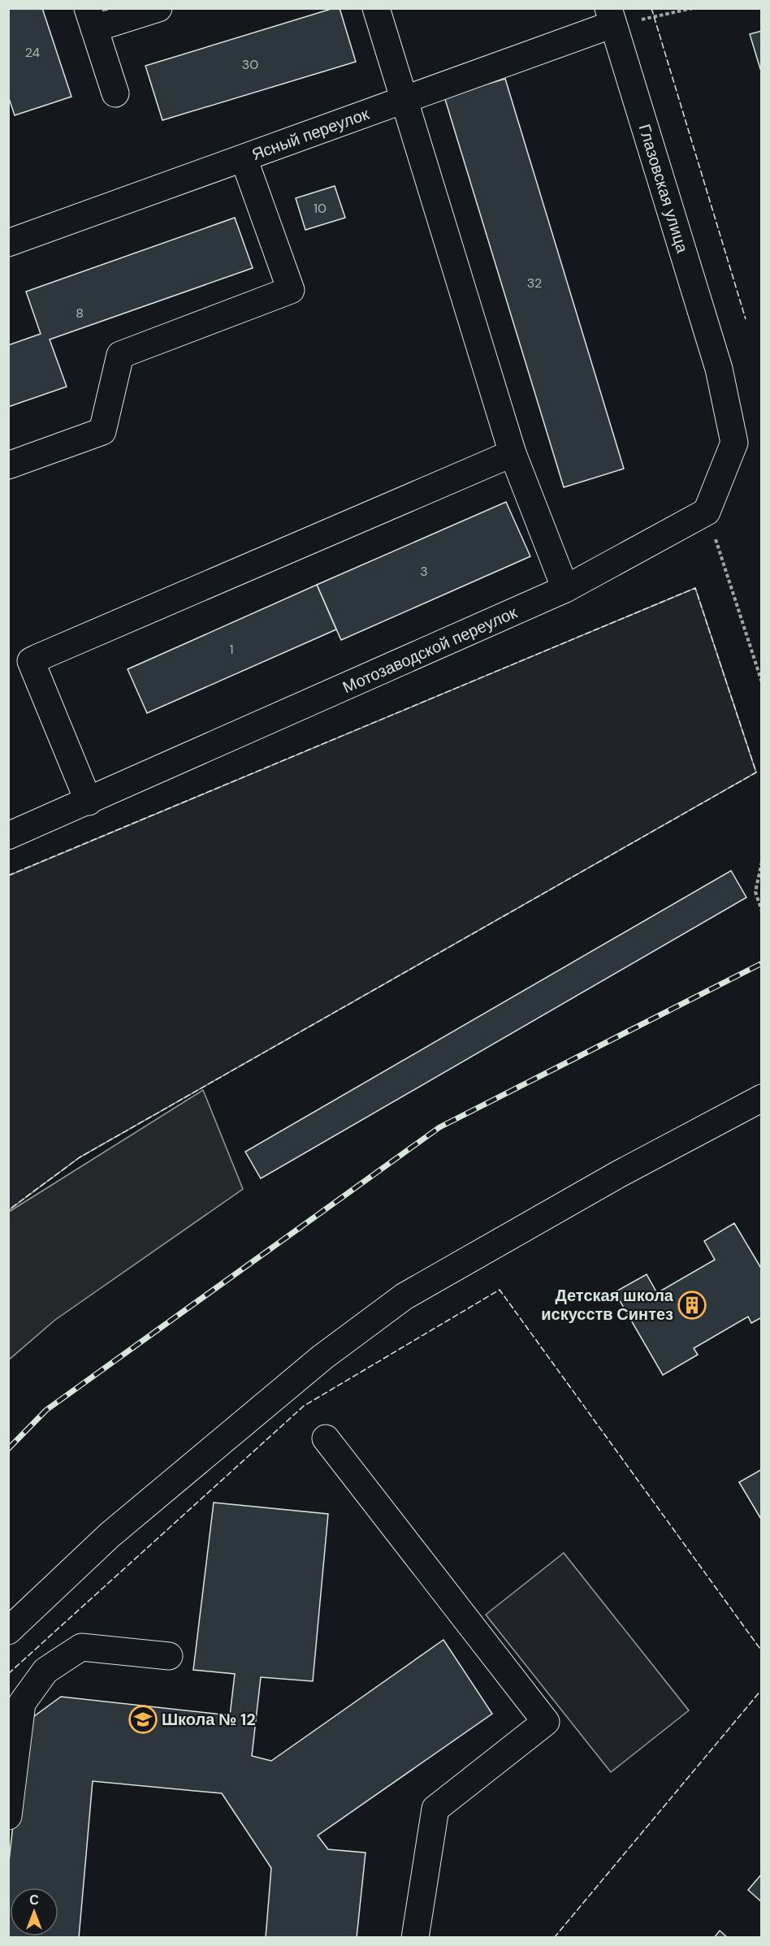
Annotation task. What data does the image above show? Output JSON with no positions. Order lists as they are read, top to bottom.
{
  "streets": {
    "street": ["Ясный переулок", "Глазовская улица", "Мотозаводской переулок"]
  },
  "crossings": [
    ["Ясный переулок", "Глазовская улица"],
    ["Глазовская улица", "Мотозаводской переулок"]
  ],
  "places": {
    "building": ["Детская школа искусств Синтез"],
    "school or university": ["Школа № 12"]
  },
  "house_numbers": [
    "24",
    "30",
    "10",
    "32",
    "8",
    "3",
    "1"
  ],
  "north": "top"
}
